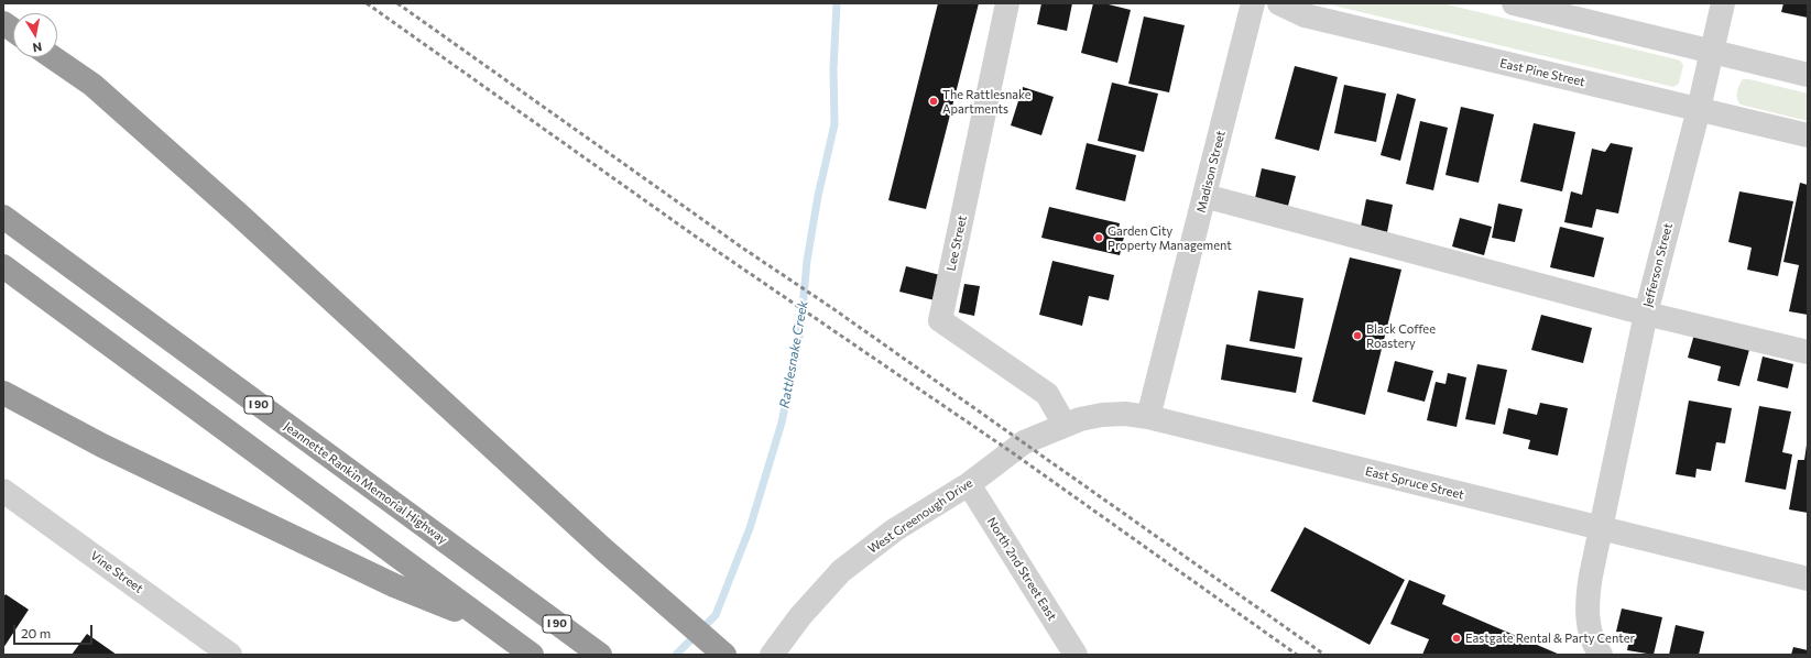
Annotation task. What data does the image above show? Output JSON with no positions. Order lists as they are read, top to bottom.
{
  "streets": {
    "highway": ["I 90", "Jeannette Rankin Memorial Highway"],
    "street": [
      "East Pine Street",
      "Madison Street",
      "Lee Street",
      "Jefferson Street",
      "East Spruce Street",
      "West Greenough Drive",
      "North 2nd Street East",
      "Vine Street"
    ]
  },
  "crossings": [
    ["East Pine Street", "Jefferson Street"],
    ["Madison Street", "East Spruce Street"],
    ["Lee Street", "East Spruce Street"],
    ["Jefferson Street", "East Spruce Street"],
    ["East Spruce Street", "West Greenough Drive"],
    ["West Greenough Drive", "North 2nd Street East"]
  ],
  "water": ["Rattlesnake Creek"],
  "places": [
    "The Rattlesnake Apartments",
    "Garden City Property Management",
    "Black Coffee Roastery",
    "Eastgate Rental & Party Center"
  ],
  "scale_bar": "20 m",
  "north": "bottom"
}
